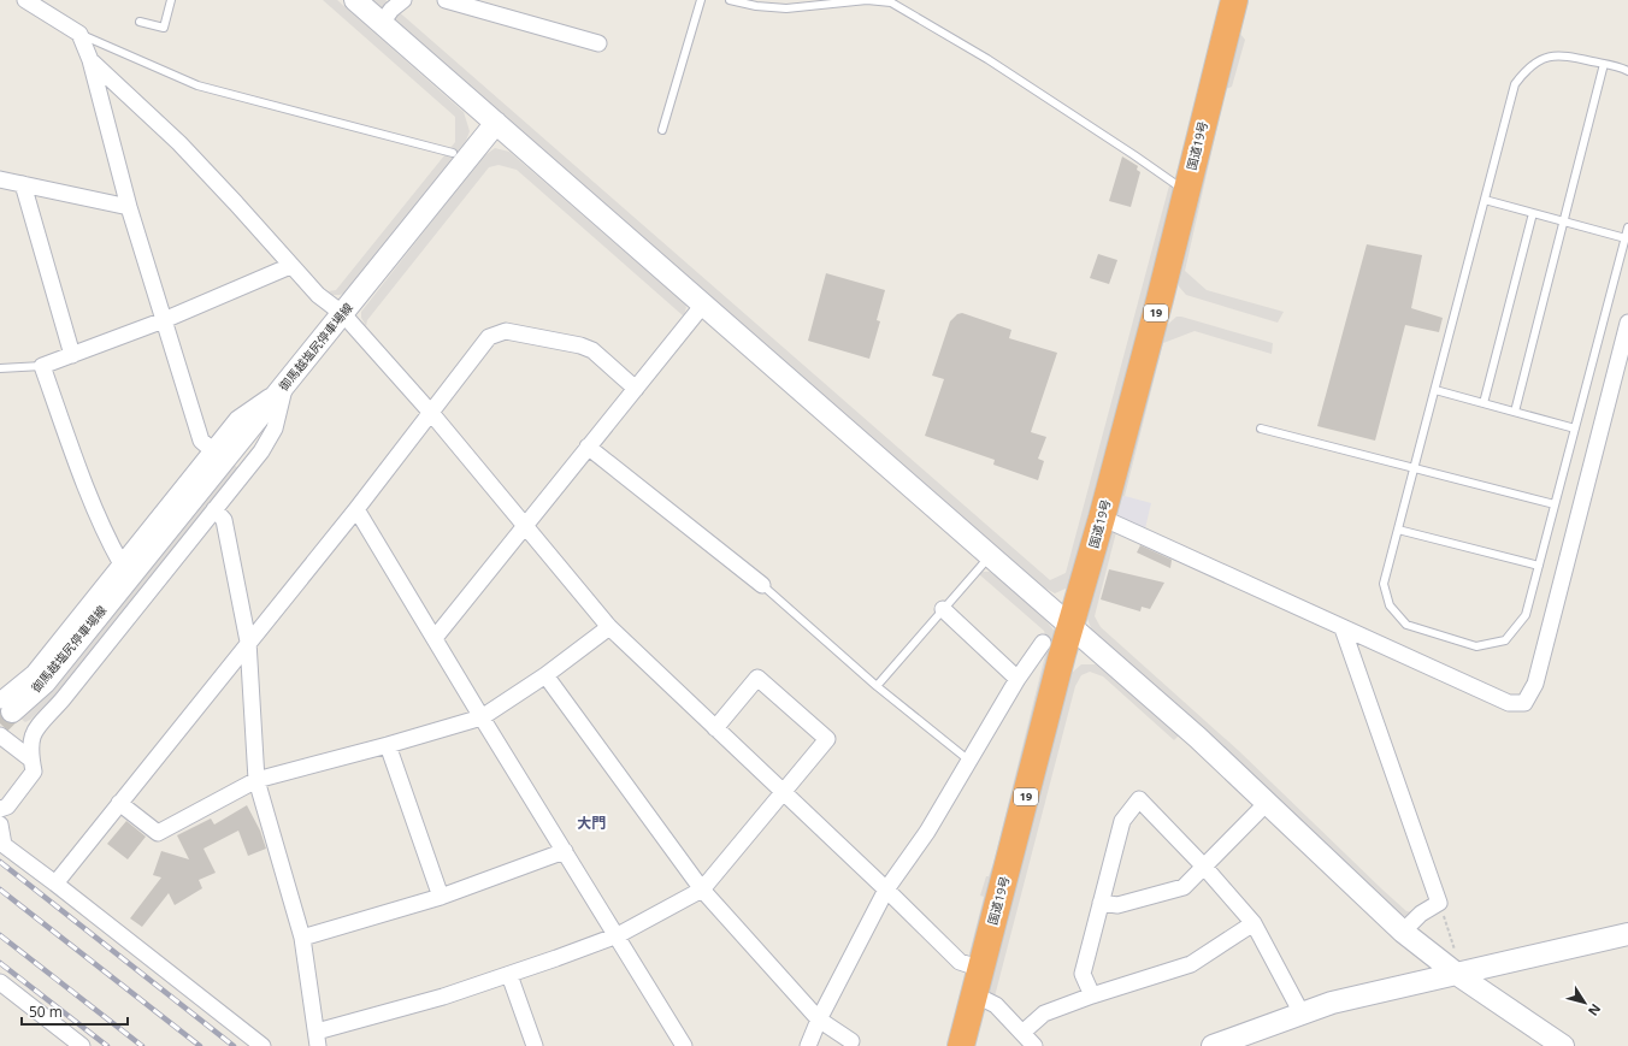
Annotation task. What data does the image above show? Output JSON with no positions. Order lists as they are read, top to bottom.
{
  "streets": {
    "highway": ["国道19号", "19"],
    "street": ["御馬越塩尻停車場線"]
  },
  "districts": ["大門"],
  "scale_bar": "50 m",
  "north": "bottom right"
}
